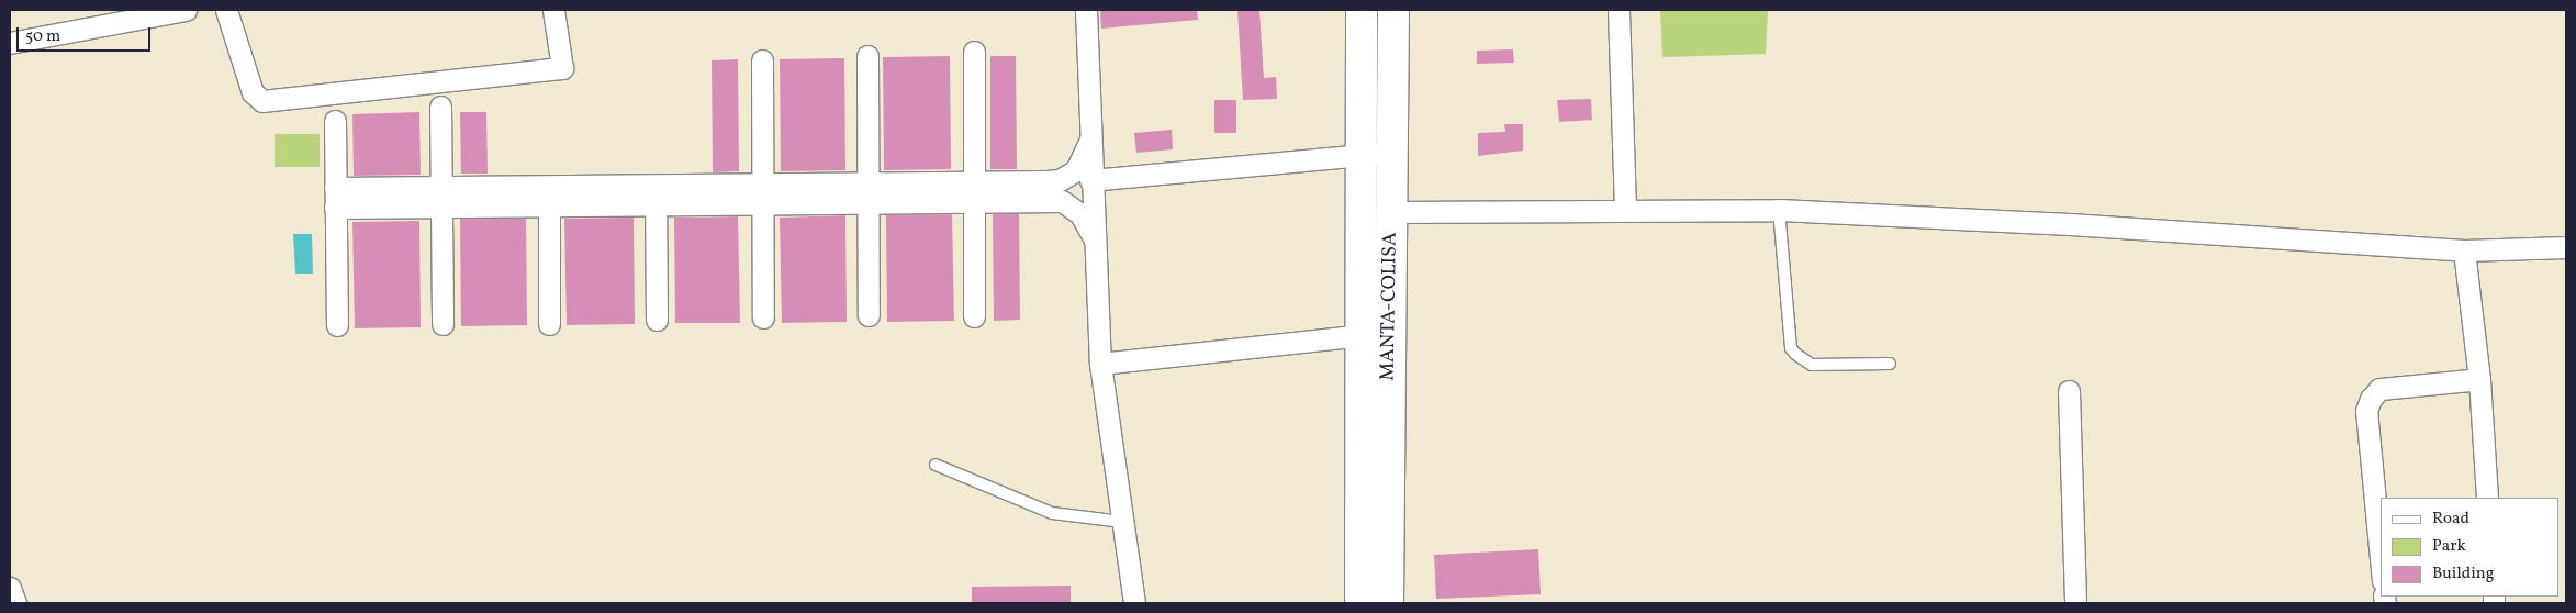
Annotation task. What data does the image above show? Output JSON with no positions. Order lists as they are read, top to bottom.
{
  "streets": {
    "highway": ["MANTA-COLISA"]
  },
  "legend": ["Road", "Park", "Building"],
  "scale_bar": "50 m"
}
